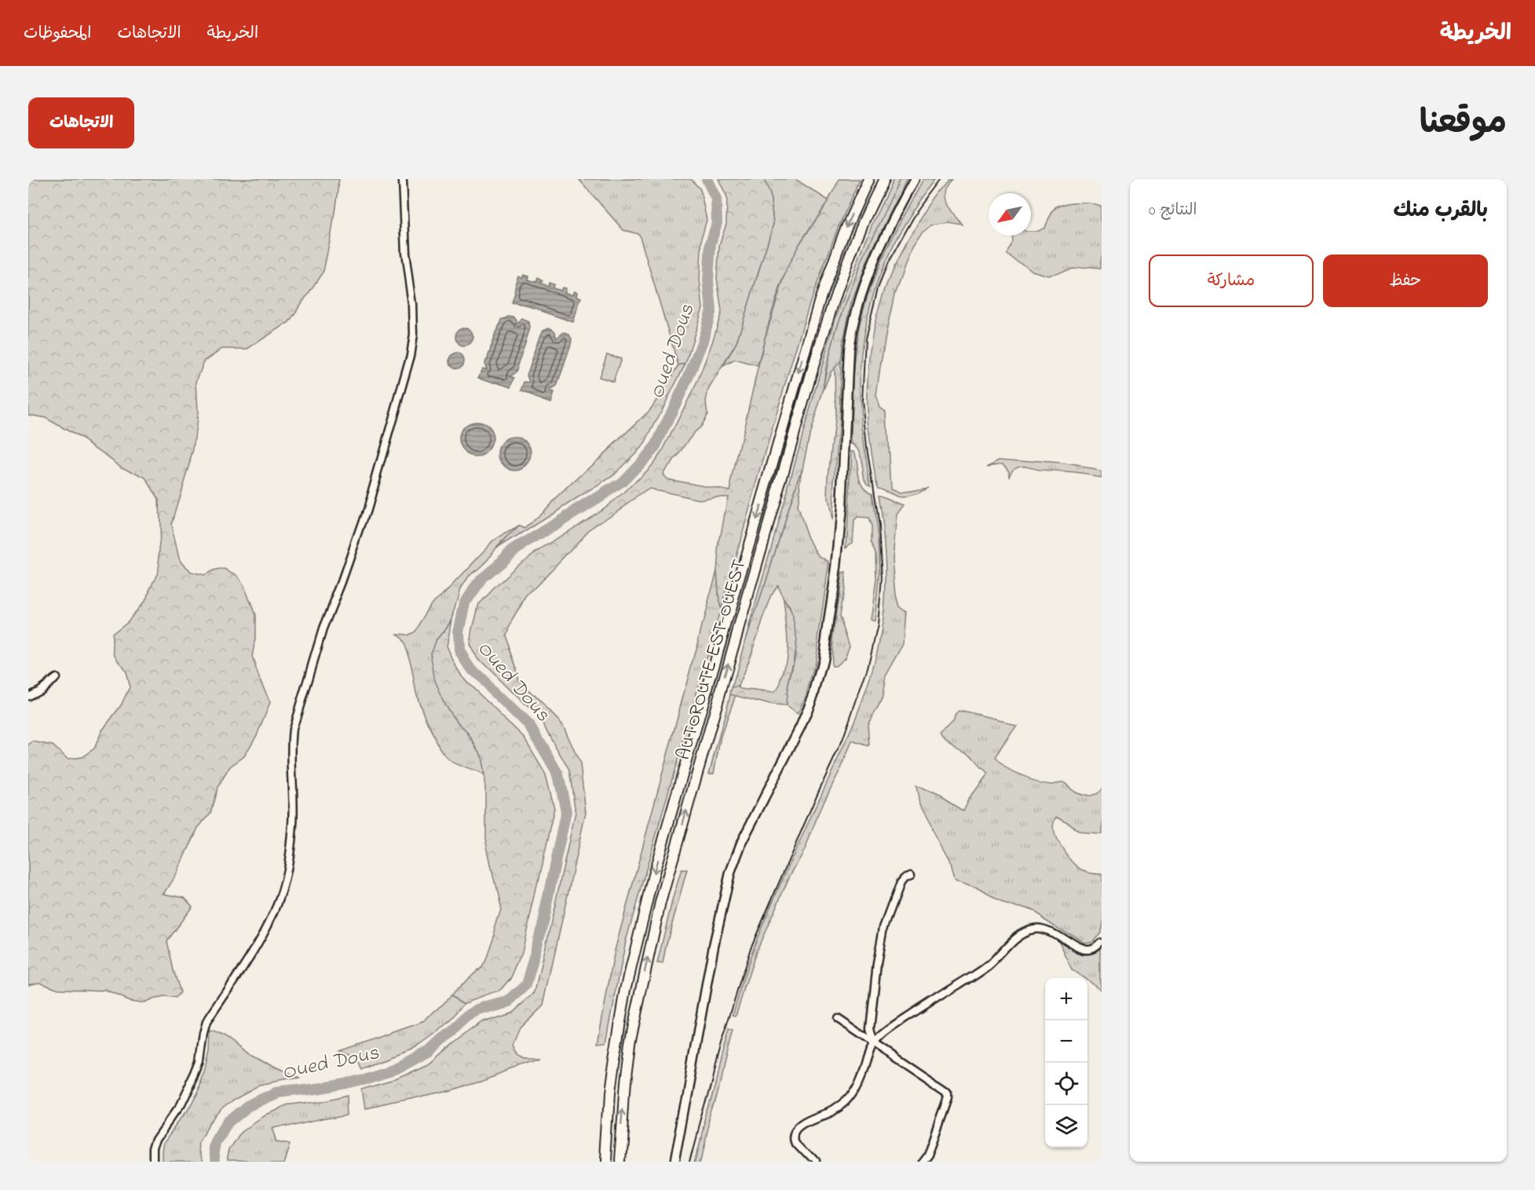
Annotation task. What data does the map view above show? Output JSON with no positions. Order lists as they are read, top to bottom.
{
  "streets": {
    "highway": ["AUTOROUTE EST-OUEST"]
  },
  "water": ["Oued Dous"],
  "north": "bottom left",
  "page": {
    "header": "الخريطة",
    "nav": ["الخريطة", "الاتجاهات", "المحفوظات"],
    "title": "موقعنا",
    "buttons": [
      "الاتجاهات",
      ["حفظ", "مشاركة"]
    ],
    "heading": ["بالقرب منك", "النتائج: 0"],
    "map_buttons": ["+", "−"]
  }
}
